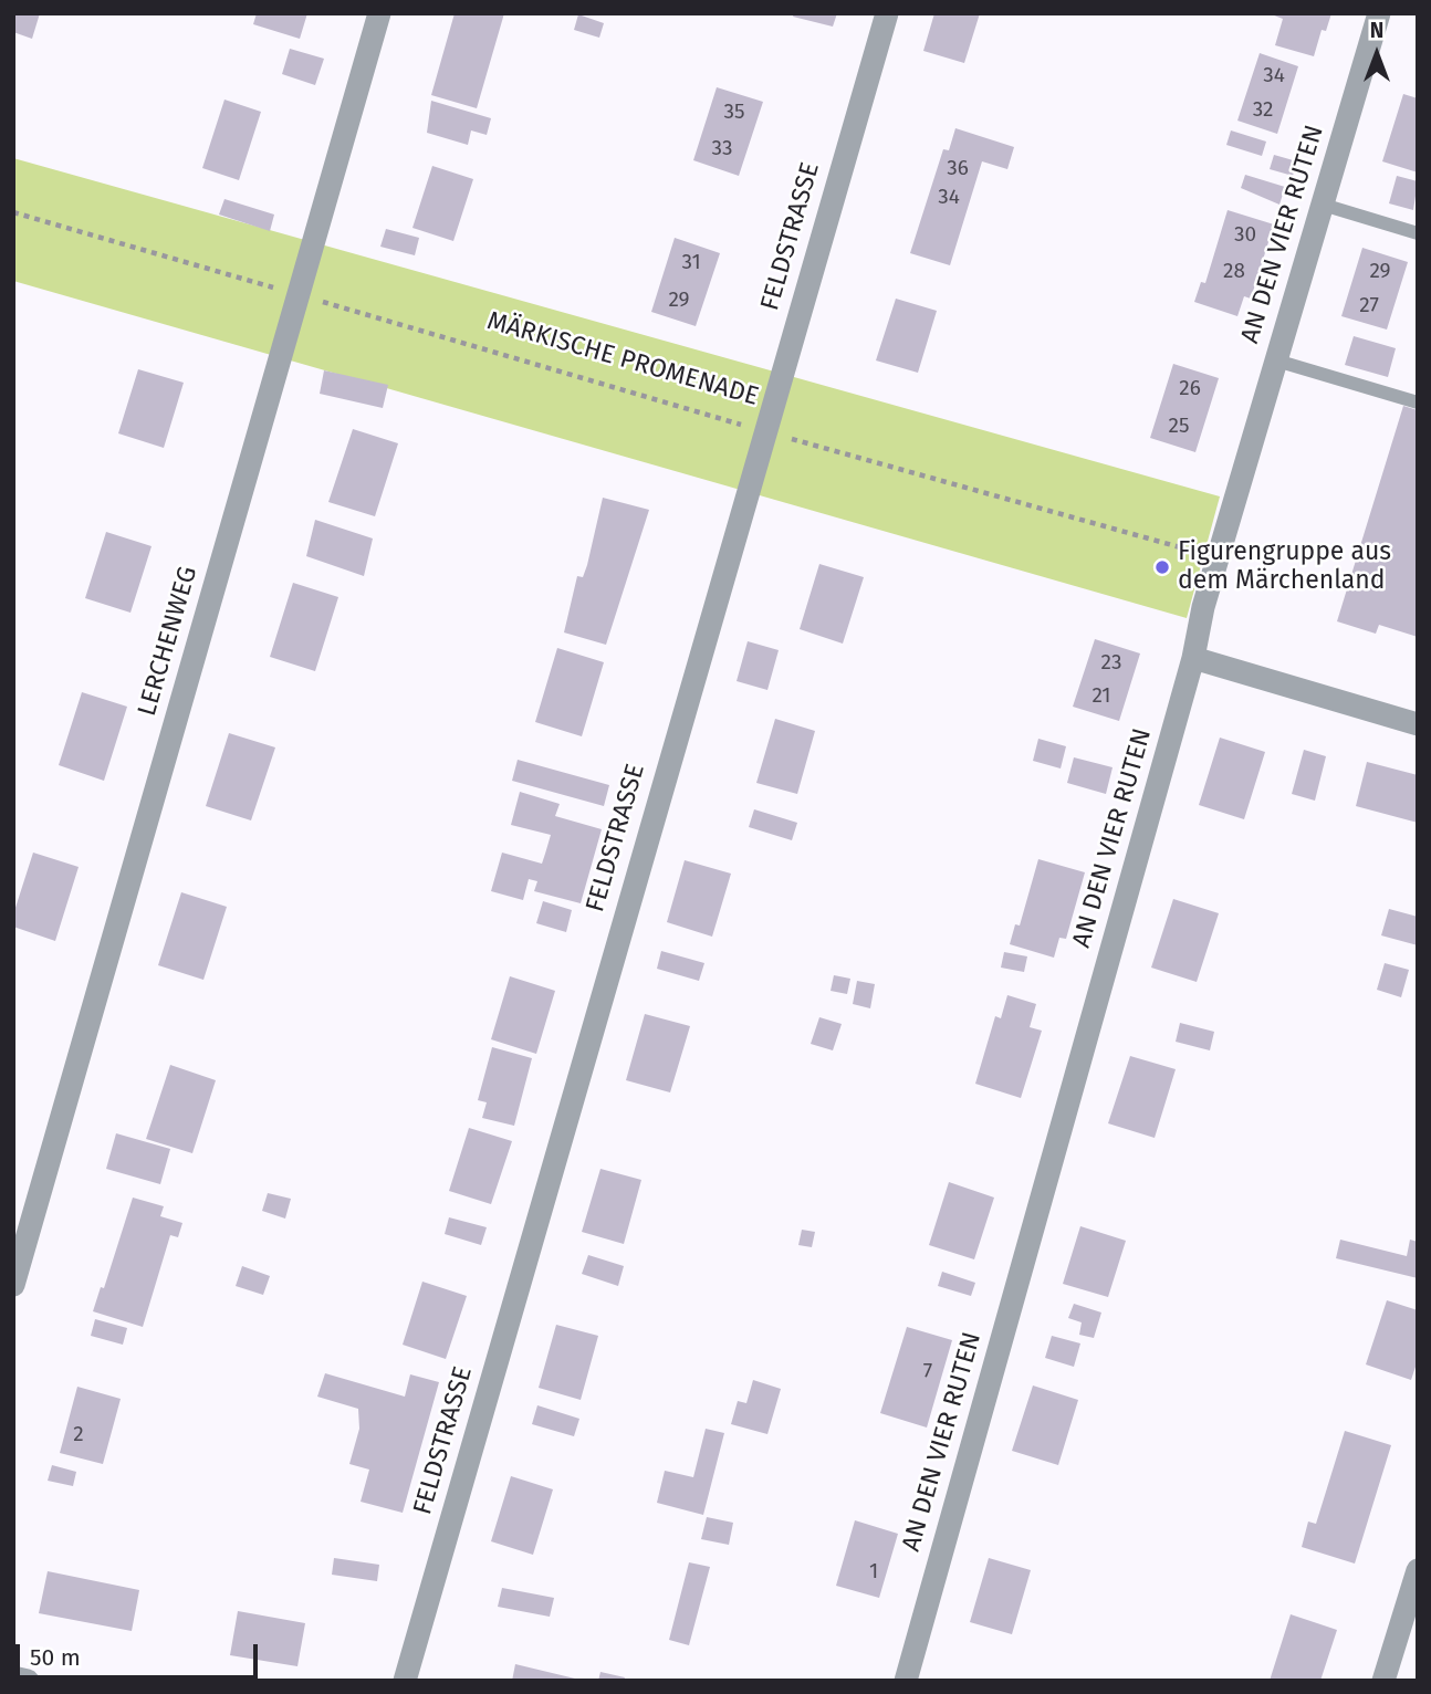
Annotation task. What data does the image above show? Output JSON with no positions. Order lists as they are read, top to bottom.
{
  "streets": {
    "street": ["AN DEN VIER RUTEN", "FELDSTRASSE", "LERCHENWEG"],
    "path": ["MÄRKISCHE PROMENADE"]
  },
  "crossings": [
    ["AN DEN VIER RUTEN", "MÄRKISCHE PROMENADE"],
    ["FELDSTRASSE", "MÄRKISCHE PROMENADE"],
    ["MÄRKISCHE PROMENADE", "LERCHENWEG"]
  ],
  "places": ["Figurengruppe aus dem Märchenland"],
  "house_numbers": [
    "34",
    "32",
    "35",
    "33",
    "36",
    "34",
    "30",
    "31",
    "28",
    "29",
    "29",
    "27",
    "26",
    "25",
    "23",
    "21",
    "7",
    "2",
    "1"
  ],
  "scale_bar": "50 m",
  "north": "top"
}
